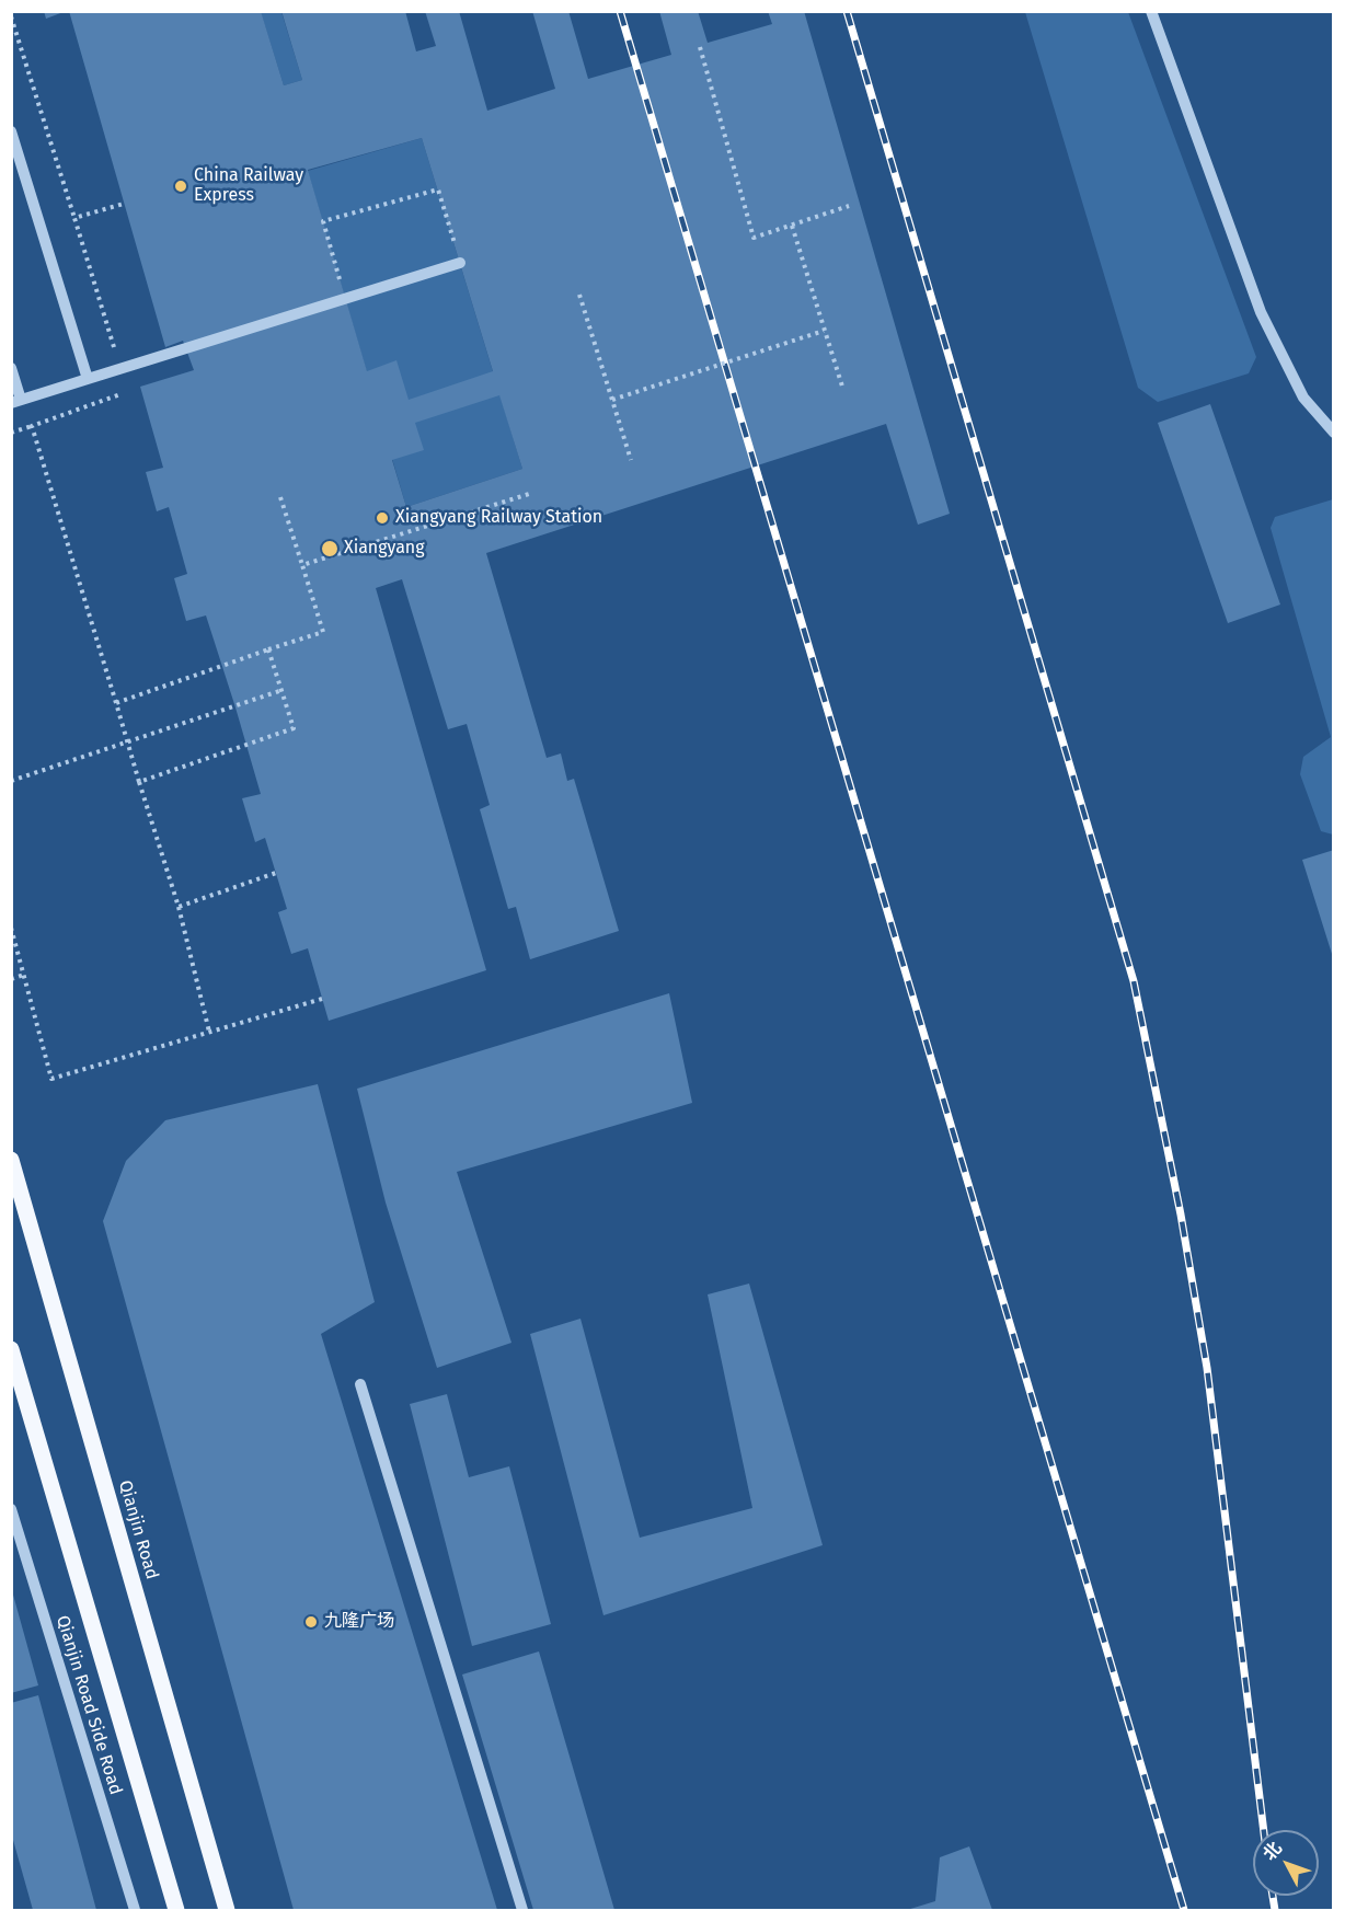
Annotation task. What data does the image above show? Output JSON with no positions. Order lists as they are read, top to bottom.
{
  "streets": {
    "main road": ["Qianjin Road"],
    "street": ["Qianjin Road Side Road"]
  },
  "places": [
    "China Railway Express",
    "Xiangyang Railway Station",
    "Xiangyang",
    "九隆广场"
  ],
  "north": "top left"
}
